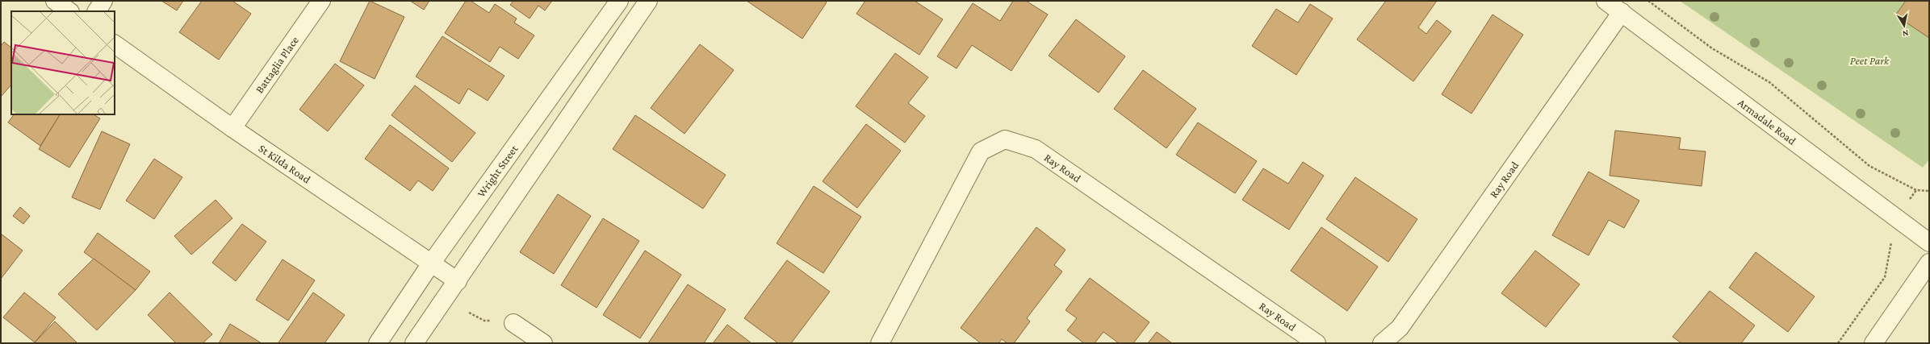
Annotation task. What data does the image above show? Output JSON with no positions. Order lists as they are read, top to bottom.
{
  "streets": {
    "street": [
      "Battaglia Place",
      "Armadale Road",
      "St Kilda Road",
      "Ray Road",
      "Wright Street"
    ]
  },
  "crossings": [
    ["Battaglia Place", "St Kilda Road"],
    ["Armadale Road", "Ray Road"],
    ["St Kilda Road", "Wright Street"]
  ],
  "parks": ["Peet Park"],
  "north": "bottom"
}
